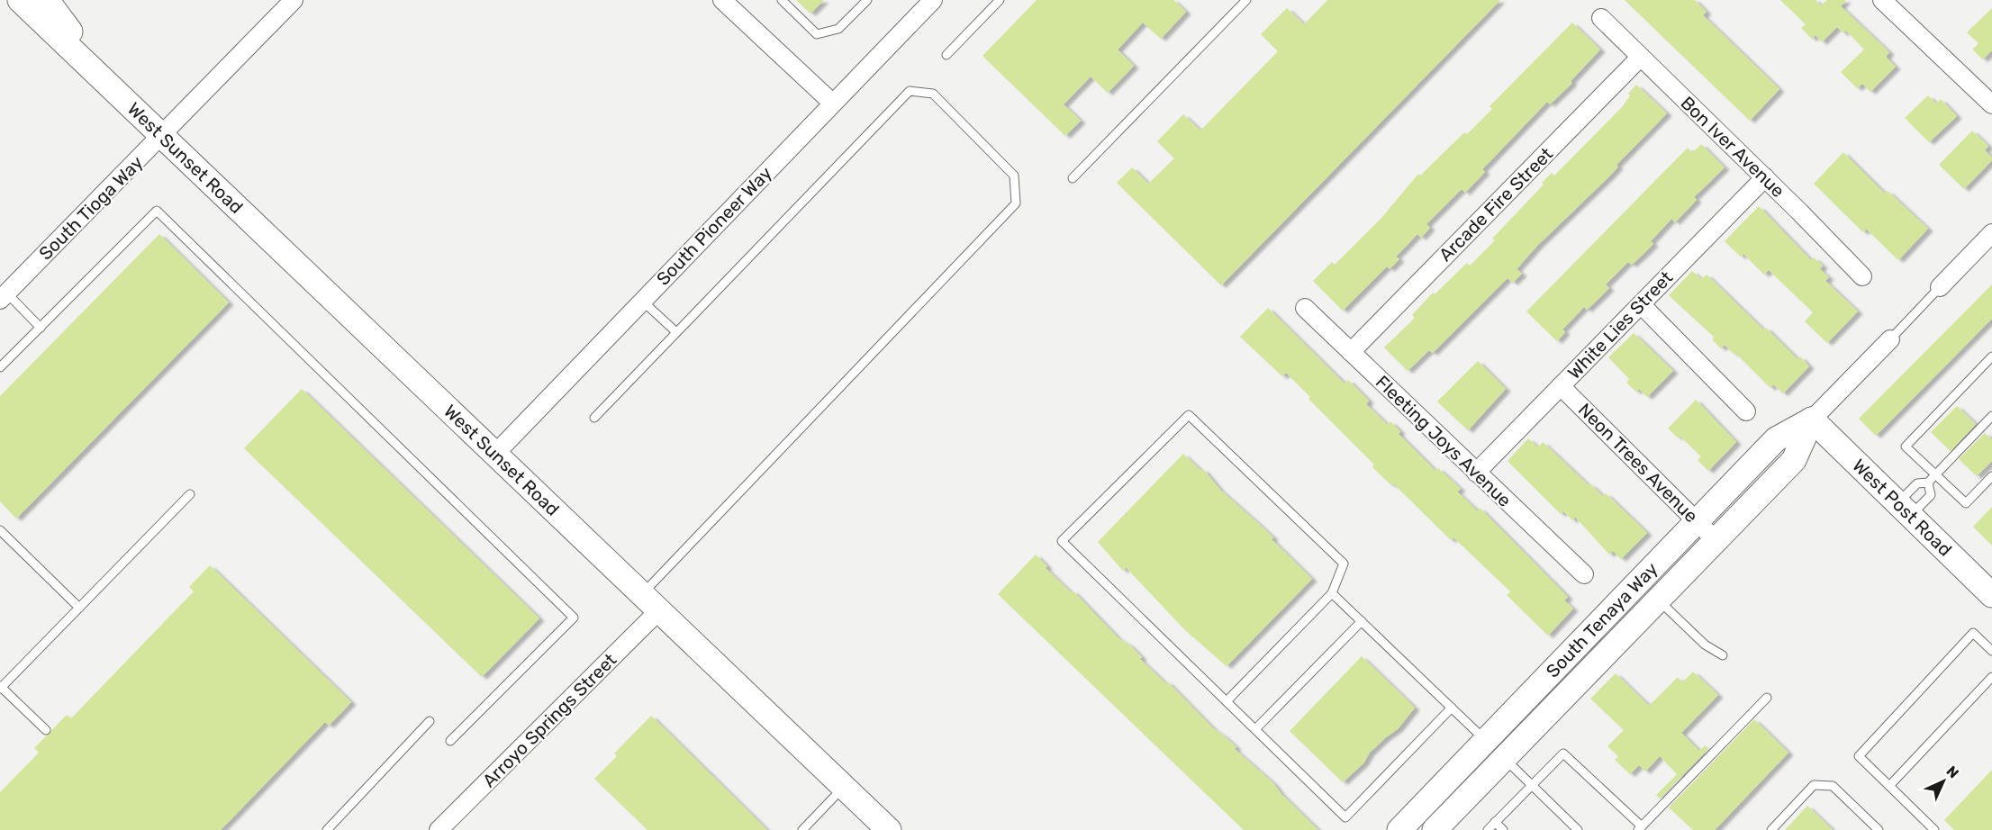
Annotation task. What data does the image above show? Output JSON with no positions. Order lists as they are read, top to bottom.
{
  "streets": {
    "street": [
      "Bon Iver Avenue",
      "West Sunset Road",
      "Arcade Fire Street",
      "South Tioga Way",
      "South Pioneer Way",
      "White Lies Street",
      "Fleeting Joys Avenue",
      "Neon Trees Avenue",
      "West Post Road",
      "South Tenaya Way",
      "Arroyo Springs Street"
    ]
  },
  "crossings": [
    ["Bon Iver Avenue", "Arcade Fire Street"],
    ["Bon Iver Avenue", "White Lies Street"],
    ["West Sunset Road", "South Tioga Way"],
    ["West Sunset Road", "South Pioneer Way"],
    ["West Sunset Road", "Arroyo Springs Street"],
    ["Arcade Fire Street", "Fleeting Joys Avenue"],
    ["White Lies Street", "Fleeting Joys Avenue"],
    ["White Lies Street", "Neon Trees Avenue"],
    ["Neon Trees Avenue", "South Tenaya Way"],
    ["West Post Road", "South Tenaya Way"]
  ],
  "north": "top right"
}
